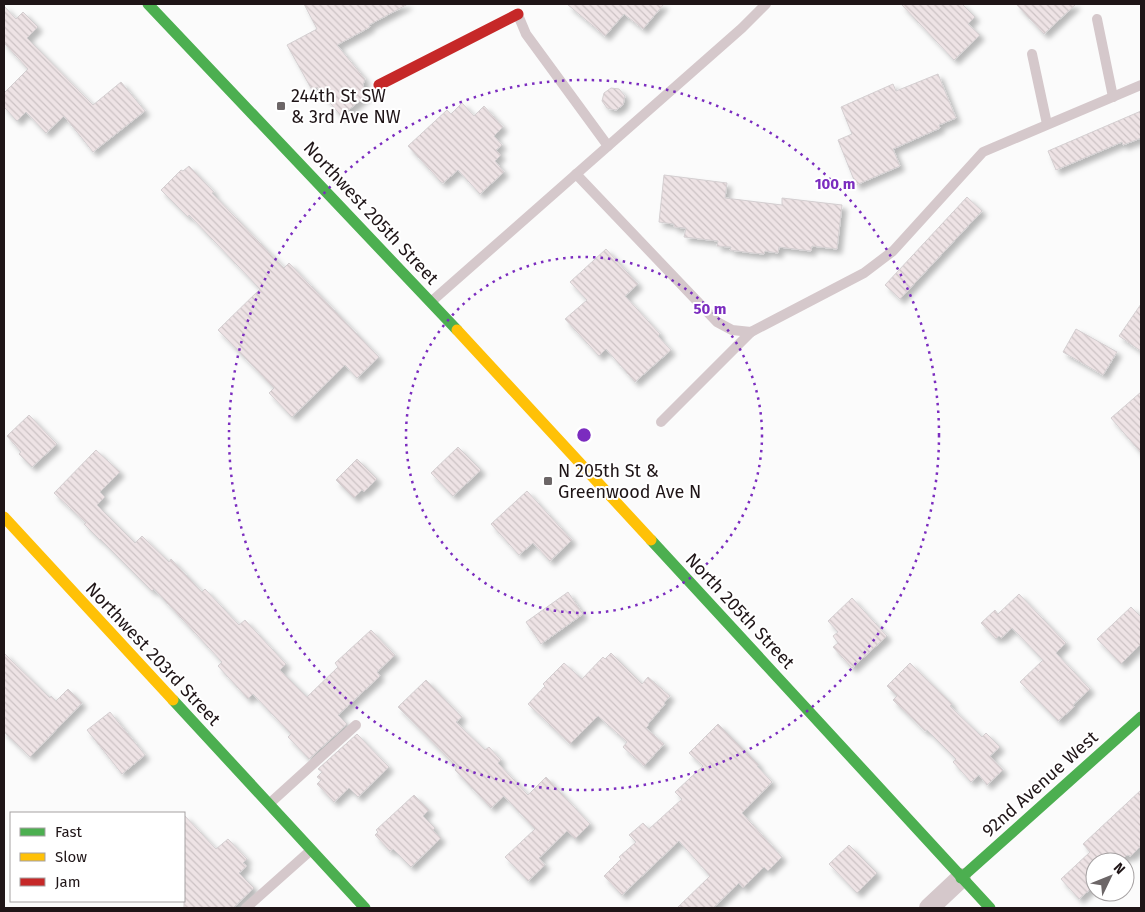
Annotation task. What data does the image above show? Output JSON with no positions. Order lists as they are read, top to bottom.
{
  "streets": {
    "street": [
      "Northwest 205th Street",
      "North 205th Street",
      "Northwest 203rd Street",
      "92nd Avenue West"
    ]
  },
  "crossings": [
    ["Northwest 205th Street", "North 205th Street"],
    ["North 205th Street", "92nd Avenue West"]
  ],
  "places": {
    "transit": ["244th St SW & 3rd Ave NW", "N 205th St & Greenwood Ave N"]
  },
  "legend": ["Fast", "Slow", "Jam"],
  "north": "top right",
  "rings": ["100 m", "50 m"]
}
